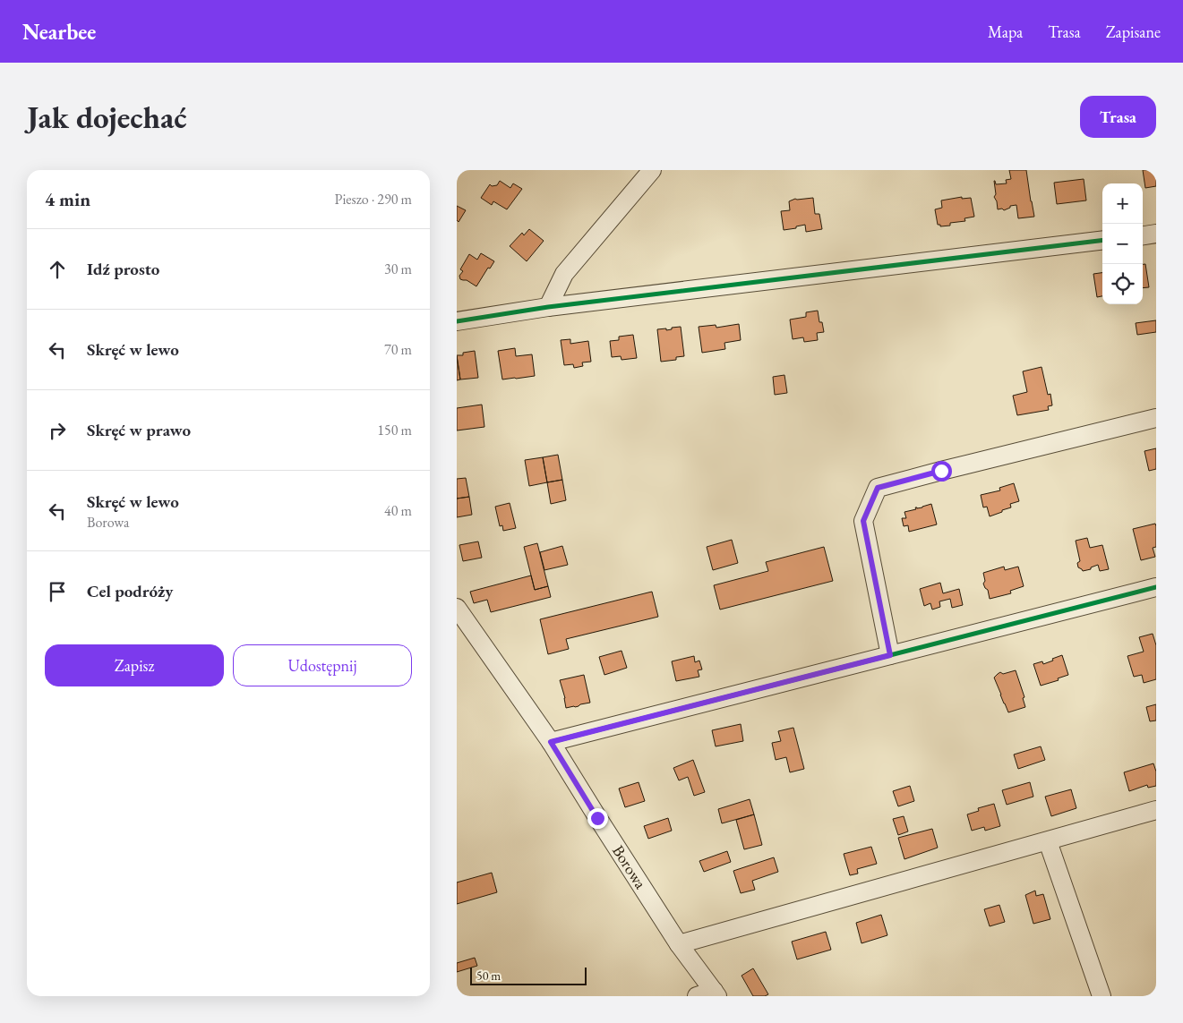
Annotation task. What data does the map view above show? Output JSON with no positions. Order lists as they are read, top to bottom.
{
  "streets": {
    "street": ["Borowa"]
  },
  "scale_bar": "50 m",
  "page": {
    "header": "Nearbee",
    "nav": ["Mapa", "Trasa", "Zapisane"],
    "buttons": [
      "Trasa",
      ["Zapisz", "Udostępnij"]
    ],
    "title": "Jak dojechać",
    "heading": ["4 min", "Pieszo · 290 m"],
    "map_buttons": ["+", "−"],
    "list": [
      ["Idź prosto", "30 m"],
      ["Skręć w lewo", "70 m"],
      ["Skręć w prawo", "150 m"],
      ["Skręć w lewo", "Borowa", "40 m"],
      "Cel podróży"
    ],
    "scale": "50 m"
  }
}
